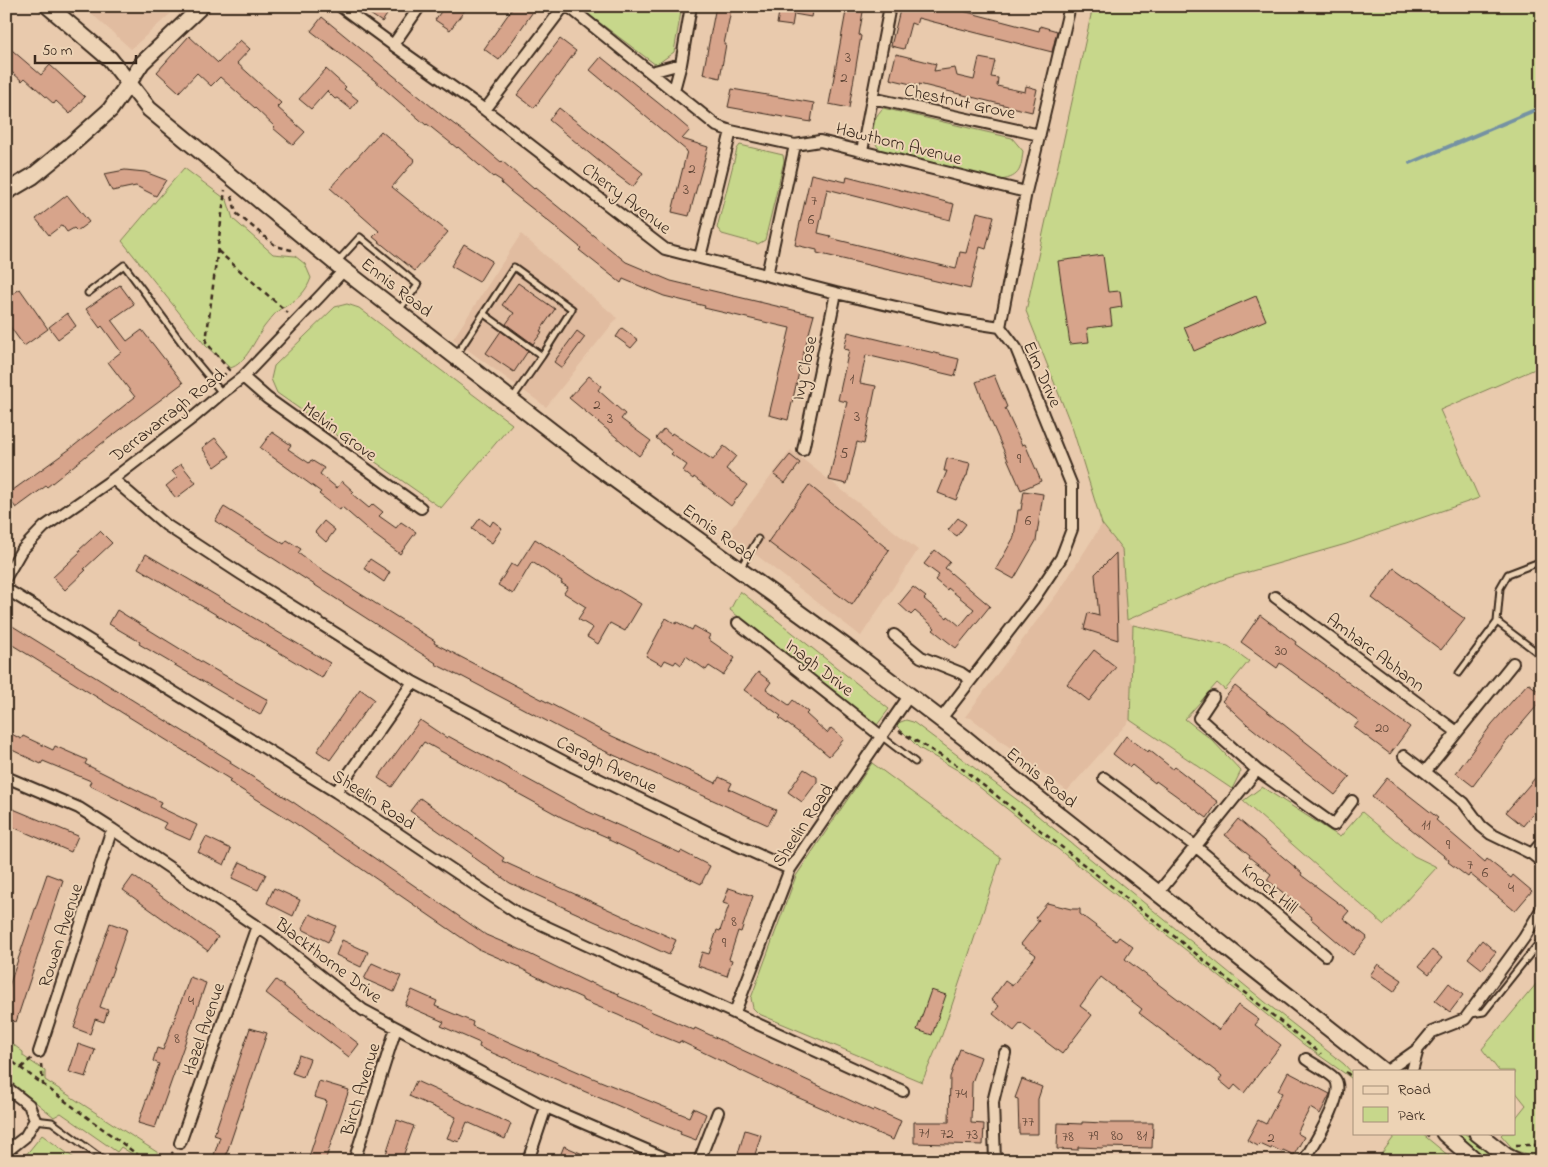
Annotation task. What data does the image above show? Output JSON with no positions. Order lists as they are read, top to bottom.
{
  "streets": {
    "main road": ["Ennis Road"],
    "street": [
      "Chestnut Grove",
      "Hawthorn Avenue",
      "Cherry Avenue",
      "Ivy Close",
      "Elm Drive",
      "Derravarragh Road",
      "Melvin Grove",
      "Amharc Abhann",
      "Inagh Drive",
      "Caragh Avenue",
      "Sheelin Road",
      "Knock Hill",
      "Rowan Avenue",
      "Blackthorne Drive",
      "Hazel Avenue",
      "Birch Avenue"
    ]
  },
  "crossings": [
    ["Cherry Avenue", "Ivy Close"],
    ["Cherry Avenue", "Elm Drive"],
    ["Ennis Road", "Elm Drive"],
    ["Ennis Road", "Derravarragh Road"],
    ["Ennis Road", "Sheelin Road"],
    ["Derravarragh Road", "Melvin Grove"],
    ["Inagh Drive", "Sheelin Road"],
    ["Caragh Avenue", "Sheelin Road"],
    ["Rowan Avenue", "Blackthorne Drive"],
    ["Blackthorne Drive", "Hazel Avenue"],
    ["Blackthorne Drive", "Birch Avenue"]
  ],
  "house_numbers": [
    "3",
    "2",
    "2",
    "3",
    "7",
    "6",
    "1",
    "2",
    "3",
    "3",
    "5",
    "9",
    "6",
    "30",
    "20",
    "11",
    "9",
    "7",
    "6",
    "4",
    "8",
    "9",
    "4",
    "8",
    "74",
    "77",
    "71",
    "72",
    "73",
    "79",
    "80",
    "81",
    "78",
    "2"
  ],
  "legend": ["Road", "Park"],
  "scale_bar": "50 m"
}
